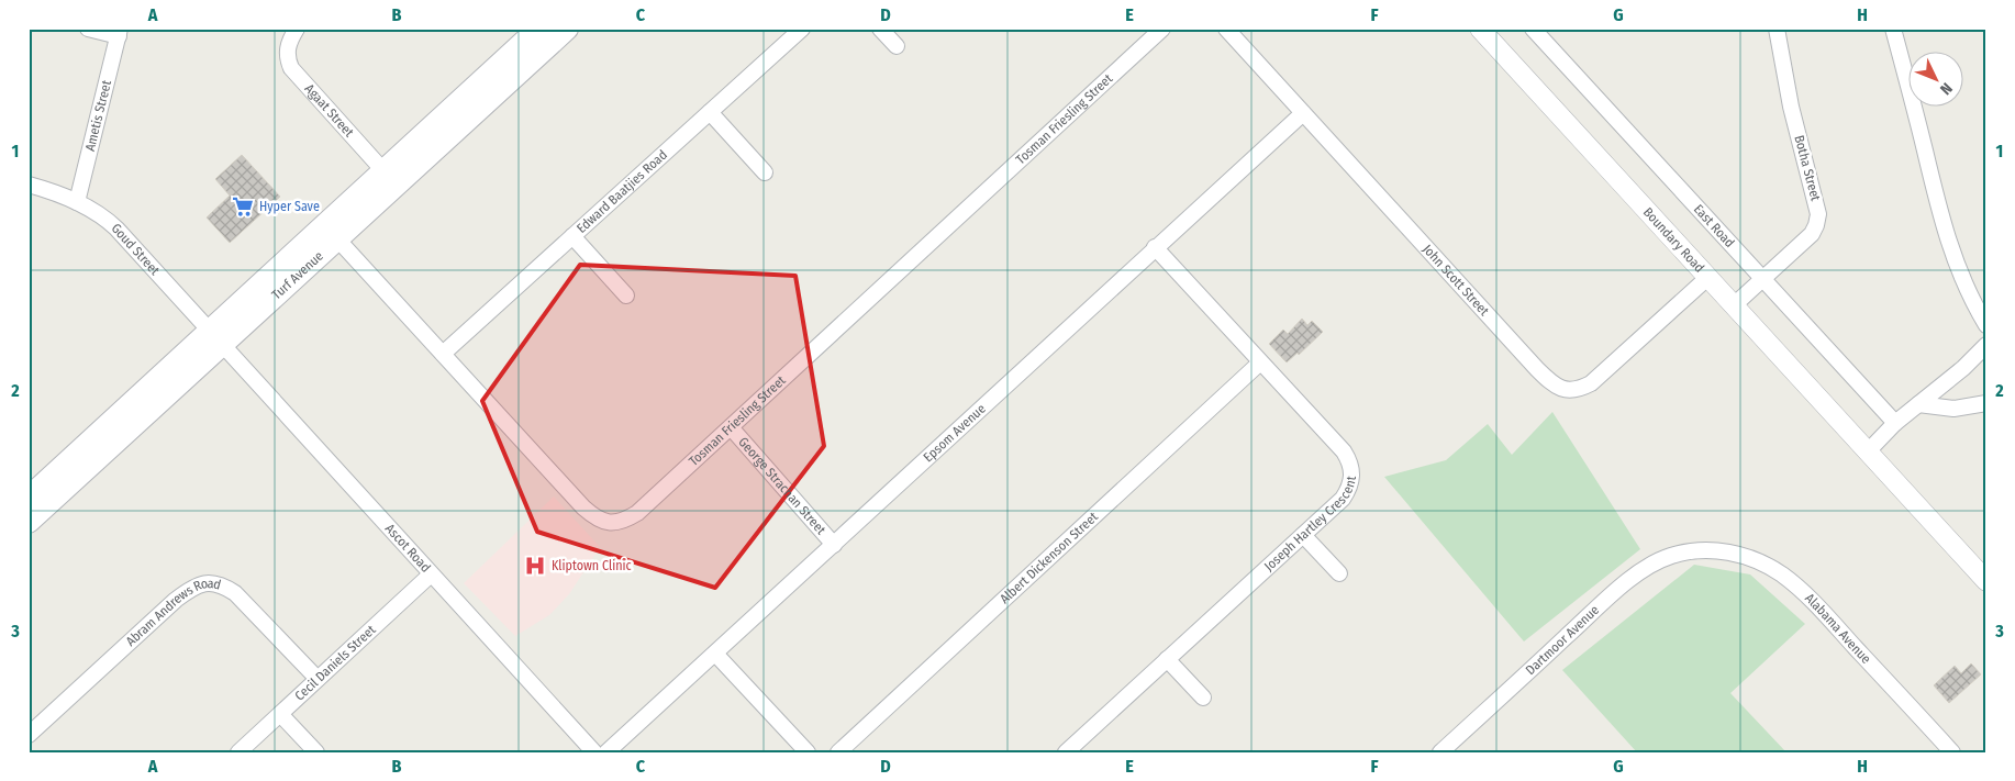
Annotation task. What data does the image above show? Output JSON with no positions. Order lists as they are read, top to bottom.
{
  "streets": {
    "main road": ["Turf Avenue"],
    "street": [
      "Agaat Street",
      "Ametis Street",
      "Tosman Friesling Street",
      "Botha Street",
      "Edward Baatjies Road",
      "East Road",
      "Boundary Road",
      "Goud Street",
      "John Scott Street",
      "Epsom Avenue",
      "George Strachan Street",
      "Joseph Hartley Crescent",
      "Ascot Road",
      "Albert Dickenson Street",
      "Abram Andrews Road",
      "Alabama Avenue",
      "Dartmoor Avenue",
      "Cecil Daniels Street"
    ]
  },
  "crossings": [
    ["Agaat Street", "Turf Avenue"],
    ["Ametis Street", "Goud Street"],
    ["Tosman Friesling Street", "Edward Baatjies Road"],
    ["Tosman Friesling Street", "Turf Avenue"],
    ["Tosman Friesling Street", "George Strachan Street"],
    ["Botha Street", "East Road"],
    ["Botha Street", "Boundary Road"],
    ["Boundary Road", "John Scott Street"],
    ["Goud Street", "Turf Avenue"],
    ["Goud Street", "Ascot Road"],
    ["Turf Avenue", "Ascot Road"],
    ["John Scott Street", "Epsom Avenue"],
    ["Epsom Avenue", "George Strachan Street"],
    ["Epsom Avenue", "Joseph Hartley Crescent"],
    ["Joseph Hartley Crescent", "Albert Dickenson Street"],
    ["Ascot Road", "Cecil Daniels Street"],
    ["Abram Andrews Road", "Cecil Daniels Street"],
    ["Alabama Avenue", "Dartmoor Avenue"]
  ],
  "places": {
    "supermarket": ["Hyper Save"],
    "hospital": ["Kliptown Clinic"]
  },
  "north": "bottom right",
  "grid": {
    "columns": [
      "A",
      "B",
      "C",
      "D",
      "E",
      "F",
      "G",
      "H"
    ],
    "rows": ["1", "2", "3"]
  }
}
